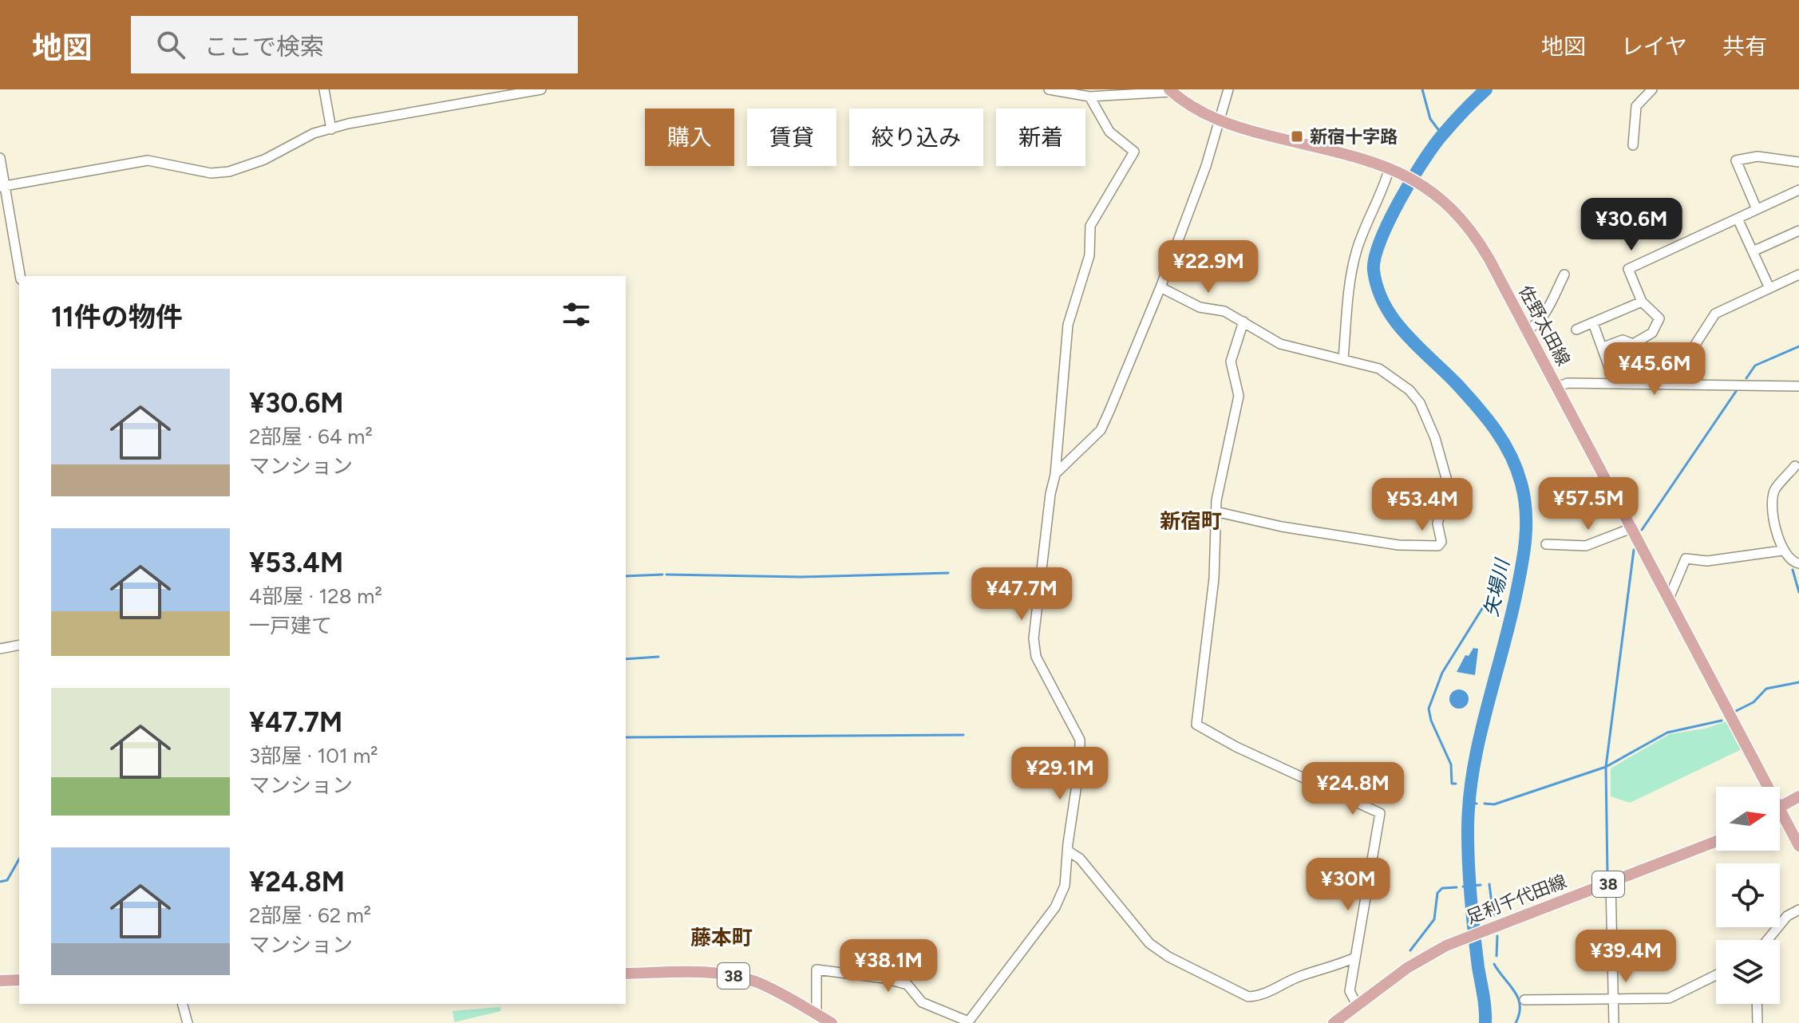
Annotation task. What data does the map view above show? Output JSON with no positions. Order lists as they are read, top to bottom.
{
  "streets": {
    "main road": ["佐野太田線", "38", "足利千代田線"]
  },
  "districts": ["新宿町", "藤本町"],
  "water": ["矢場川"],
  "places": {
    "transit": ["新宿十字路"]
  },
  "north": "right",
  "page": {
    "header": "地図",
    "search": "ここで検索",
    "nav": ["地図", "レイヤ", "共有"],
    "chip": [
      "購入",
      "賃貸",
      "絞り込み",
      "新着"
    ],
    "price": [
      "¥30.6M",
      "¥22.9M",
      "¥45.6M",
      "¥57.5M",
      "¥53.4M",
      "¥47.7M",
      "¥29.1M",
      "¥24.8M",
      "¥30M",
      "¥39.4M",
      "¥38.1M"
    ],
    "heading": "11件の物件",
    "list": [
      {
        "name": "¥30.6M",
        "note": "2部屋 · 64 m² · マンション"
      },
      {
        "name": "¥53.4M",
        "note": "4部屋 · 128 m² · 一戸建て"
      },
      {
        "name": "¥47.7M",
        "note": "3部屋 · 101 m² · マンション"
      },
      {
        "name": "¥24.8M",
        "note": "2部屋 · 62 m² · マンション"
      }
    ]
  }
}
